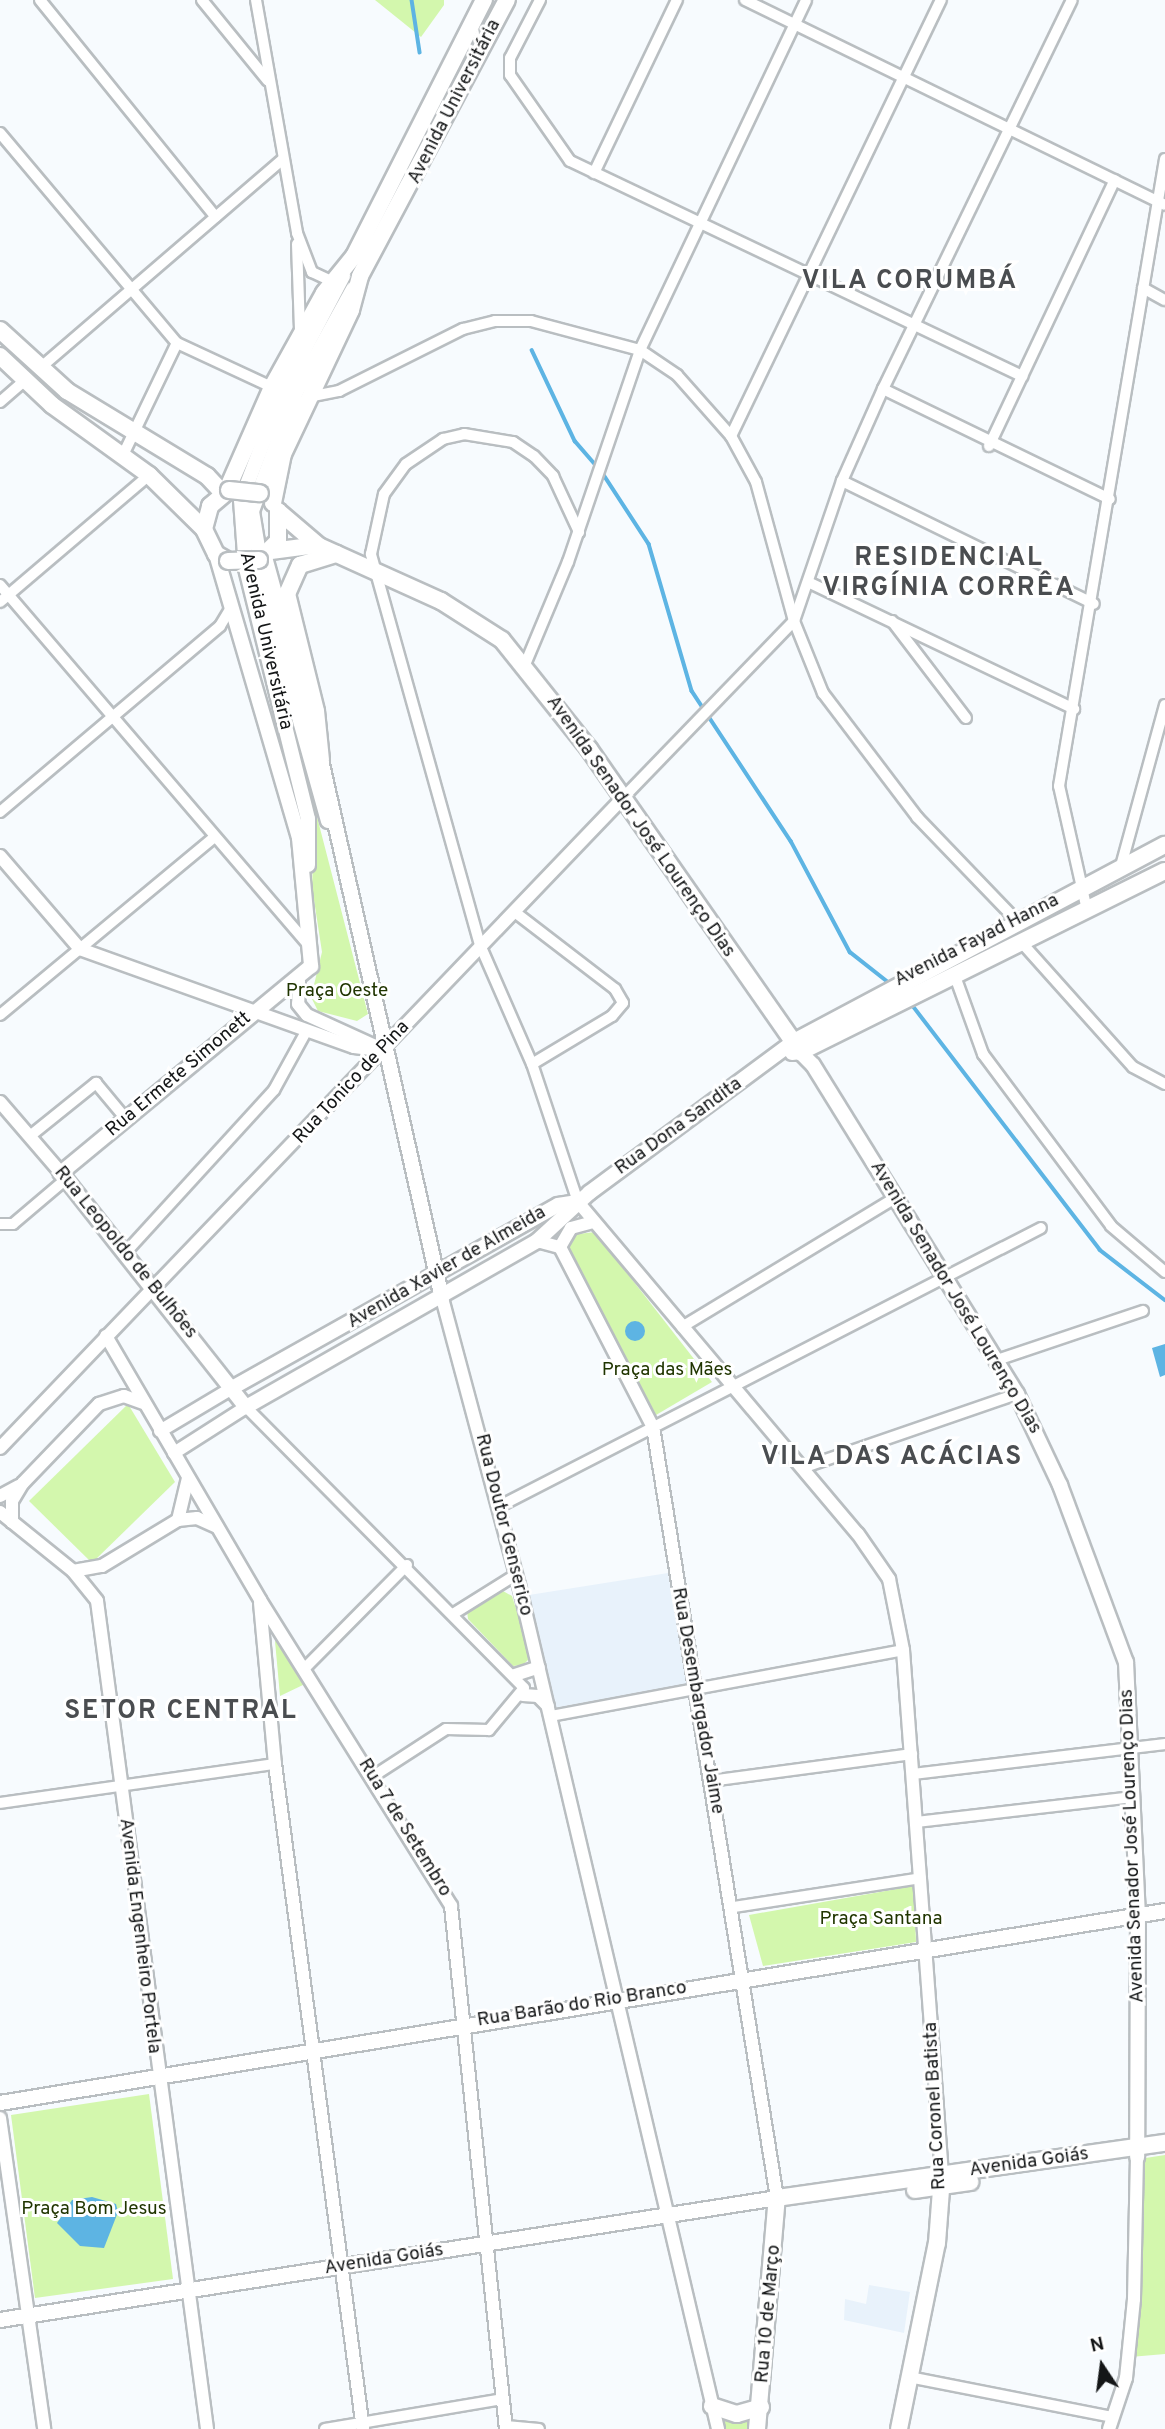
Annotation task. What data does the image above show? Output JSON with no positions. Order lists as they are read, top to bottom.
{
  "streets": {
    "main road": [
      "Avenida Universitária",
      "Avenida Senador José Lourenço Dias",
      "Avenida Fayad Hanna",
      "Rua Ermete Simonett",
      "Rua Dona Sandita",
      "Rua Leopoldo de Bulhões",
      "Avenida Xavier de Almeida",
      "Rua Doutor Genserico",
      "Rua Barão do Rio Branco",
      "Rua Coronel Batista",
      "Avenida Goiás",
      "Rua 10 de Março"
    ],
    "street": [
      "Rua Tonico de Pina",
      "Rua Desembargador Jaime",
      "Rua 7 de Setembro",
      "Avenida Engenheiro Portela"
    ]
  },
  "crossings": [
    ["Avenida Universitária", "Avenida Senador José Lourenço Dias"],
    ["Avenida Universitária", "Rua Tonico de Pina"],
    ["Avenida Universitária", "Rua Doutor Genserico"],
    ["Avenida Senador José Lourenço Dias", "Avenida Fayad Hanna"],
    ["Avenida Senador José Lourenço Dias", "Rua Tonico de Pina"],
    ["Avenida Senador José Lourenço Dias", "Rua Dona Sandita"],
    ["Avenida Senador José Lourenço Dias", "Rua Barão do Rio Branco"],
    ["Avenida Senador José Lourenço Dias", "Avenida Goiás"],
    ["Avenida Fayad Hanna", "Rua Dona Sandita"],
    ["Rua Ermete Simonett", "Rua Leopoldo de Bulhões"],
    ["Rua Tonico de Pina", "Rua Leopoldo de Bulhões"],
    ["Rua Tonico de Pina", "Rua Doutor Genserico"],
    ["Rua Tonico de Pina", "Rua 7 de Setembro"],
    ["Rua Dona Sandita", "Avenida Xavier de Almeida"],
    ["Rua Dona Sandita", "Rua Coronel Batista"],
    ["Rua Leopoldo de Bulhões", "Avenida Xavier de Almeida"],
    ["Avenida Xavier de Almeida", "Rua Doutor Genserico"],
    ["Avenida Xavier de Almeida", "Rua 7 de Setembro"],
    ["Avenida Xavier de Almeida", "Avenida Engenheiro Portela"],
    ["Avenida Xavier de Almeida", "Rua Coronel Batista"],
    ["Rua Doutor Genserico", "Rua Barão do Rio Branco"],
    ["Rua Doutor Genserico", "Avenida Goiás"],
    ["Rua Desembargador Jaime", "Rua Barão do Rio Branco"],
    ["Rua Desembargador Jaime", "Avenida Goiás"],
    ["Rua Desembargador Jaime", "Rua 10 de Março"],
    ["Rua 7 de Setembro", "Avenida Engenheiro Portela"],
    ["Rua 7 de Setembro", "Rua Barão do Rio Branco"],
    ["Rua 7 de Setembro", "Avenida Goiás"],
    ["Avenida Engenheiro Portela", "Rua Barão do Rio Branco"],
    ["Avenida Engenheiro Portela", "Avenida Goiás"],
    ["Rua Barão do Rio Branco", "Rua Coronel Batista"],
    ["Rua Coronel Batista", "Avenida Goiás"],
    ["Avenida Goiás", "Rua 10 de Março"]
  ],
  "districts": [
    "VILA CORUMBÁ",
    "RESIDENCIAL VIRGÍNIA CORRÊA",
    "VILA DAS ACÁCIAS",
    "SETOR CENTRAL"
  ],
  "parks": [
    "Praça Oeste",
    "Praça das Mães",
    "Praça Santana",
    "Praça Bom Jesus"
  ],
  "north": "top"
}
